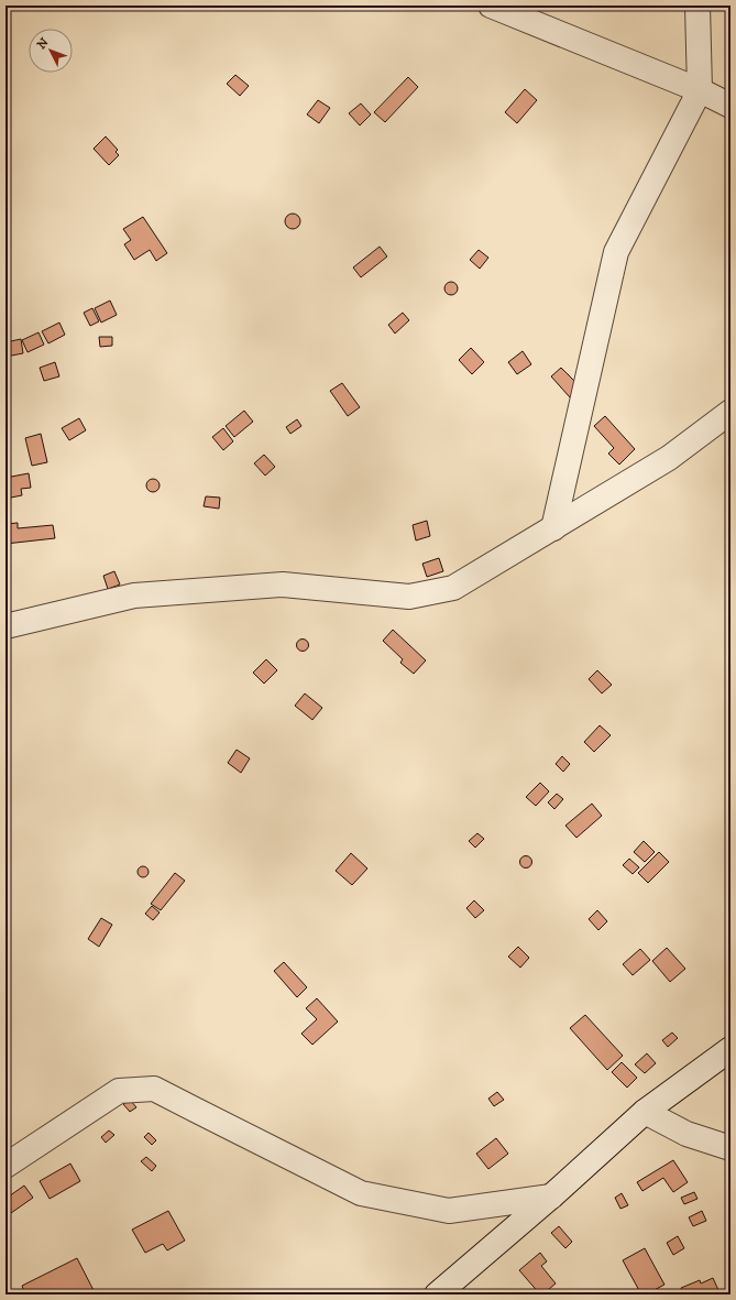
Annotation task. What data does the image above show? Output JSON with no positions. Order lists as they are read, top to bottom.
{
  "north": "top left"
}
